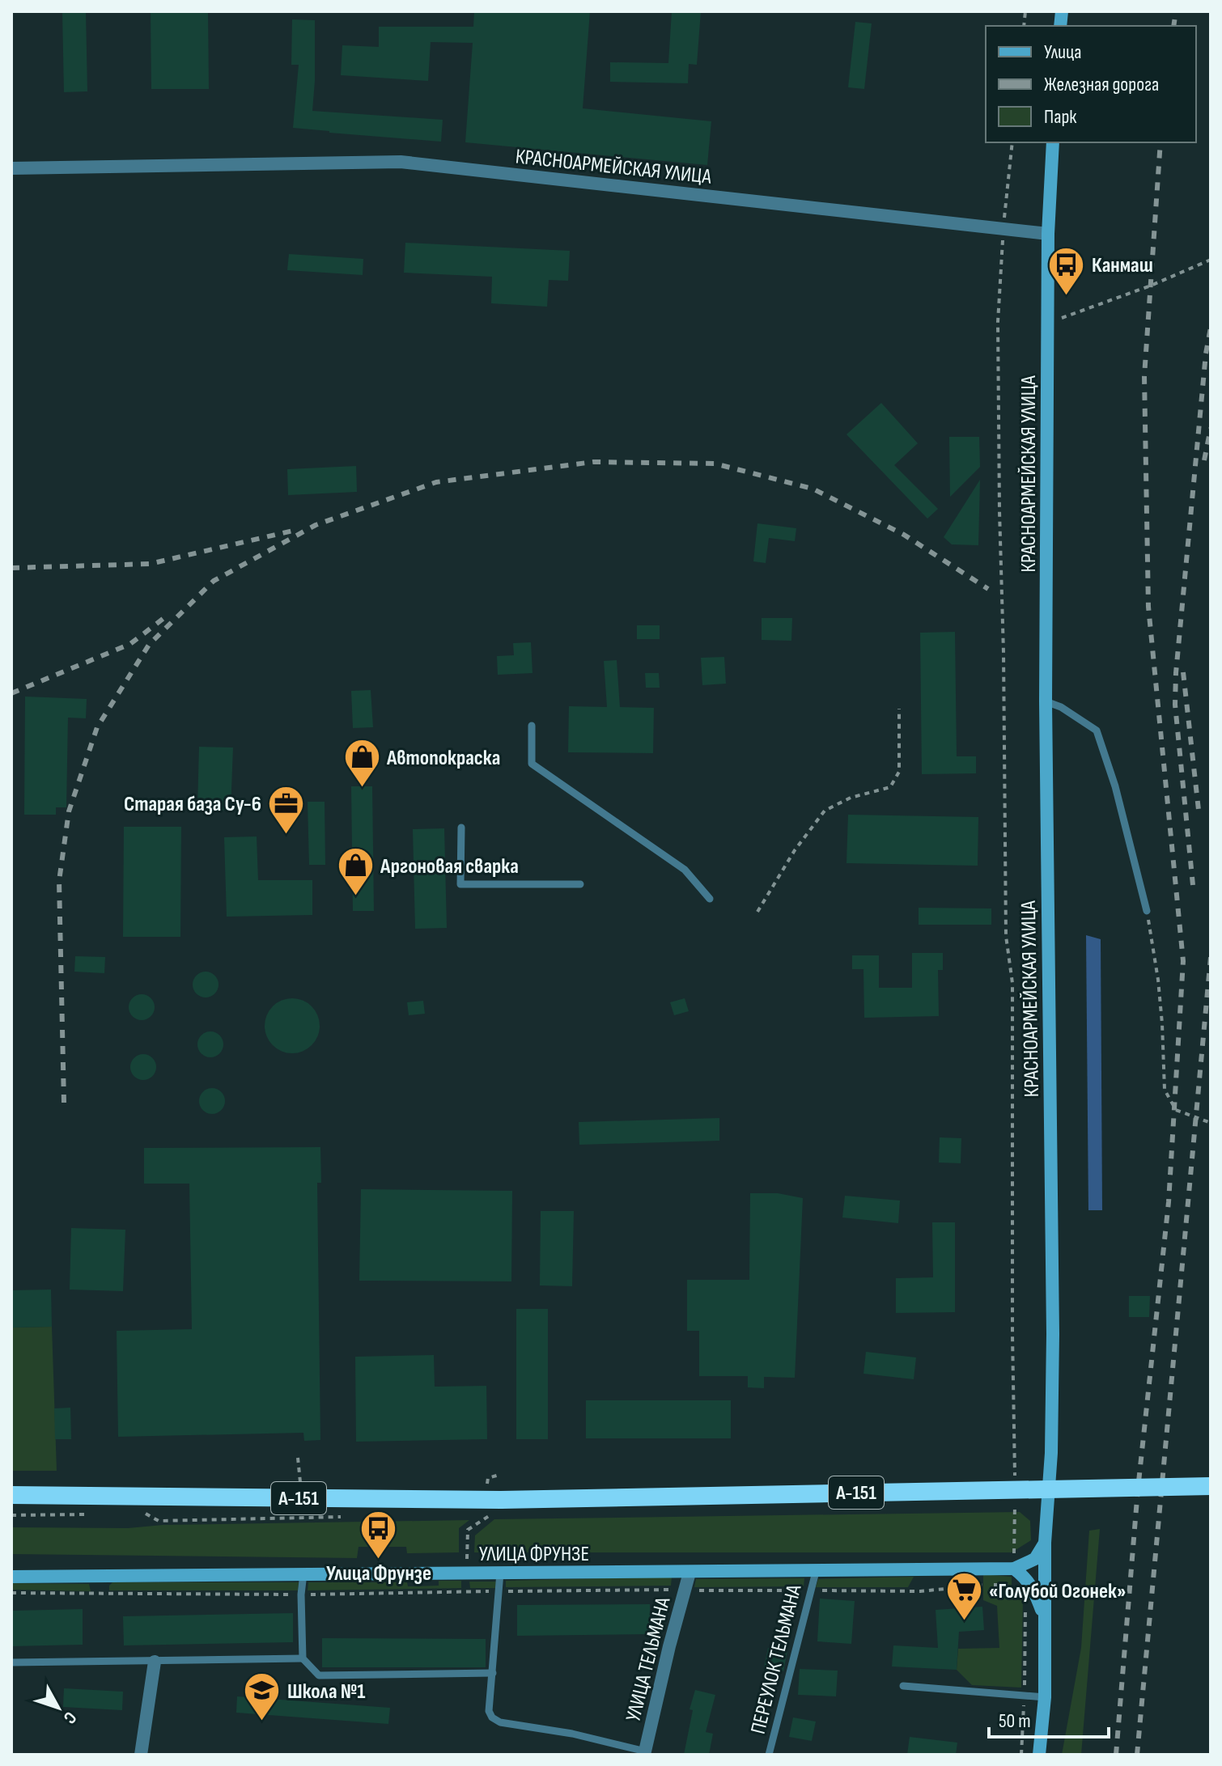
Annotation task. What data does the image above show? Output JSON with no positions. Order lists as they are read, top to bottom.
{
  "streets": {
    "highway": ["А-151"],
    "main road": ["КРАСНОАРМЕЙСКАЯ УЛИЦА", "УЛИЦА ФРУНЗЕ"],
    "street": ["УЛИЦА ТЕЛЬМАНА"],
    "lane": ["ПЕРЕУЛОК ТЕЛЬМАНА"]
  },
  "crossings": [
    ["УЛИЦА ФРУНЗЕ", "УЛИЦА ТЕЛЬМАНА"],
    ["УЛИЦА ФРУНЗЕ", "ПЕРЕУЛОК ТЕЛЬМАНА"]
  ],
  "places": {
    "bus stop": ["Канмаш", "Улица Фрунзе"],
    "shop": ["Автопокраска", "Аргоновая сварка"],
    "office": ["Старая база Су-6"],
    "supermarket": ["«Голубой Огонек»"],
    "school or university": ["Школа №1"]
  },
  "legend": ["Улица", "Железная дорога", "Парк"],
  "scale_bar": "50 m",
  "north": "bottom right"
}
